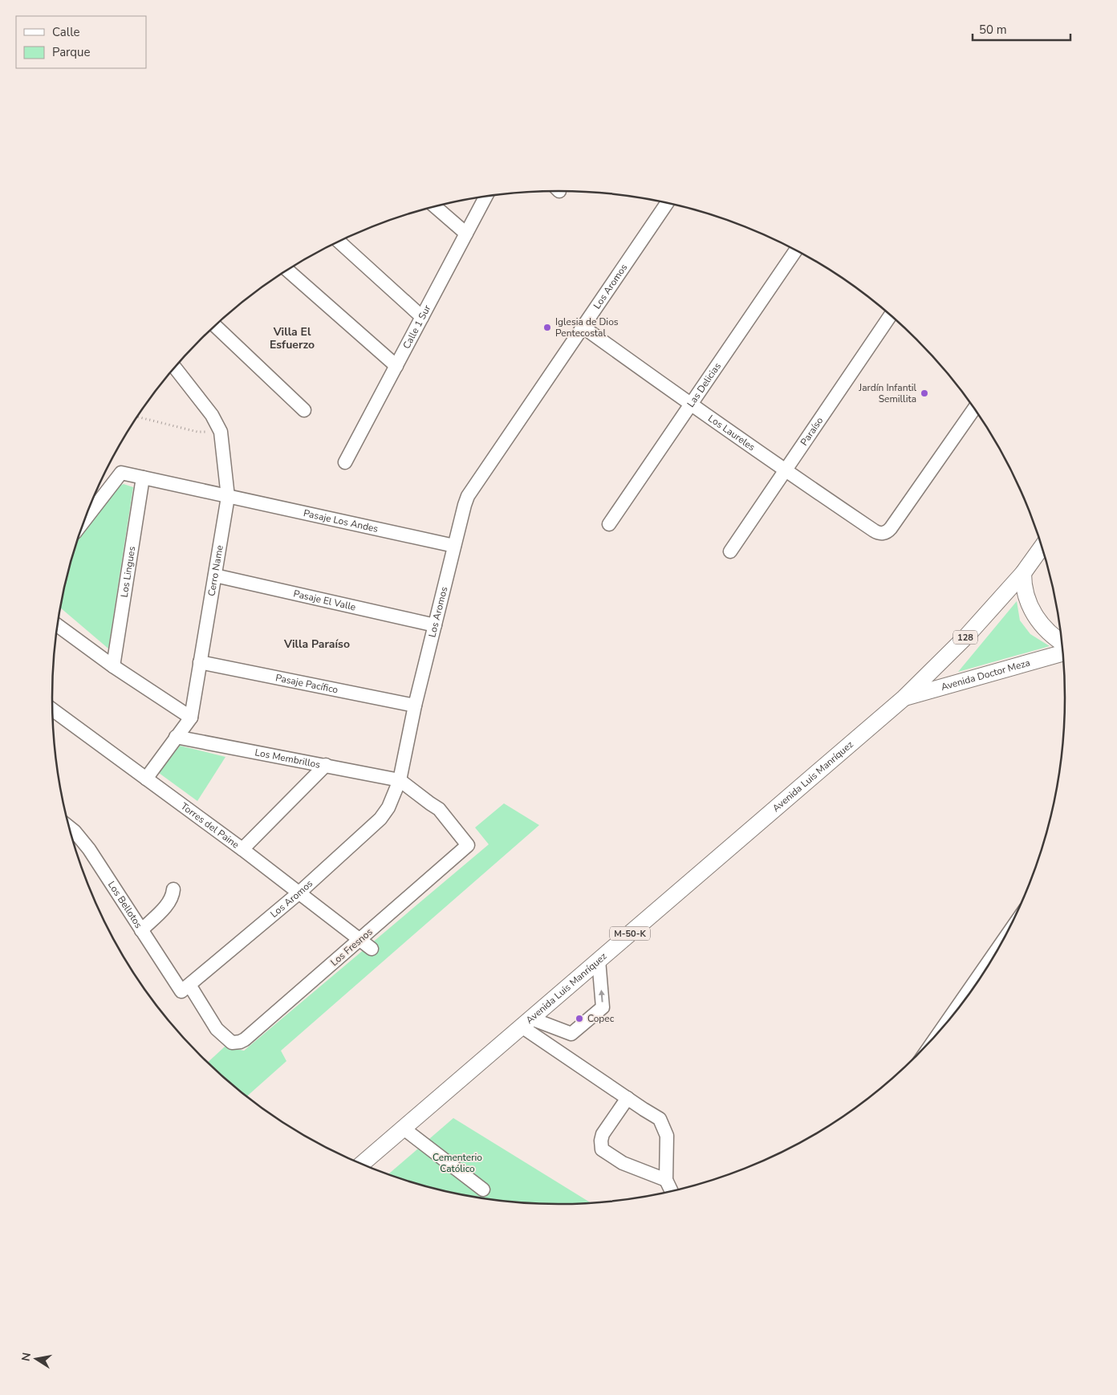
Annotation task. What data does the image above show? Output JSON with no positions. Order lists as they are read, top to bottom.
{
  "streets": {
    "main road": [
      "128",
      "Avenida Doctor Meza",
      "Avenida Luis Manríquez",
      "M-50-K"
    ],
    "street": [
      "Los Aromos",
      "Calle 1 Sur",
      "Las Delicias",
      "Paraíso",
      "Los Laureles",
      "Pasaje Los Andes",
      "Cerro Name",
      "Los Lingues",
      "Pasaje El Valle",
      "Pasaje Pacífico",
      "Los Membrillos",
      "Torres del Paine",
      "Los Bellotos",
      "Los Fresnos"
    ]
  },
  "crossings": [
    ["Los Aromos", "Los Laureles"],
    ["Los Aromos", "Pasaje Los Andes"],
    ["Los Aromos", "Pasaje El Valle"],
    ["Los Aromos", "Pasaje Pacífico"],
    ["Los Aromos", "Los Membrillos"],
    ["Los Aromos", "Torres del Paine"],
    ["Los Aromos", "Los Bellotos"],
    ["Los Aromos", "Los Fresnos"],
    ["Las Delicias", "Los Laureles"],
    ["Paraíso", "Los Laureles"],
    ["Pasaje Los Andes", "Cerro Name"],
    ["Pasaje Los Andes", "Los Lingues"],
    ["Cerro Name", "Pasaje El Valle"],
    ["Cerro Name", "Pasaje Pacífico"],
    ["Cerro Name", "Los Membrillos"],
    ["Cerro Name", "Torres del Paine"],
    ["128", "Avenida Doctor Meza"],
    ["128", "Avenida Luis Manríquez"],
    ["Avenida Doctor Meza", "Avenida Luis Manríquez"],
    ["Los Membrillos", "Los Fresnos"],
    ["Torres del Paine", "Los Fresnos"],
    ["Los Bellotos", "Los Fresnos"]
  ],
  "districts": ["Villa El Esfuerzo", "Villa Paraíso"],
  "parks": ["Cementerio Católico"],
  "places": ["Iglesia de Dios Pentecostal", "Jardín Infantil Semillita", "Copec"],
  "legend": ["Calle", "Parque"],
  "scale_bar": "50 m",
  "north": "left"
}
